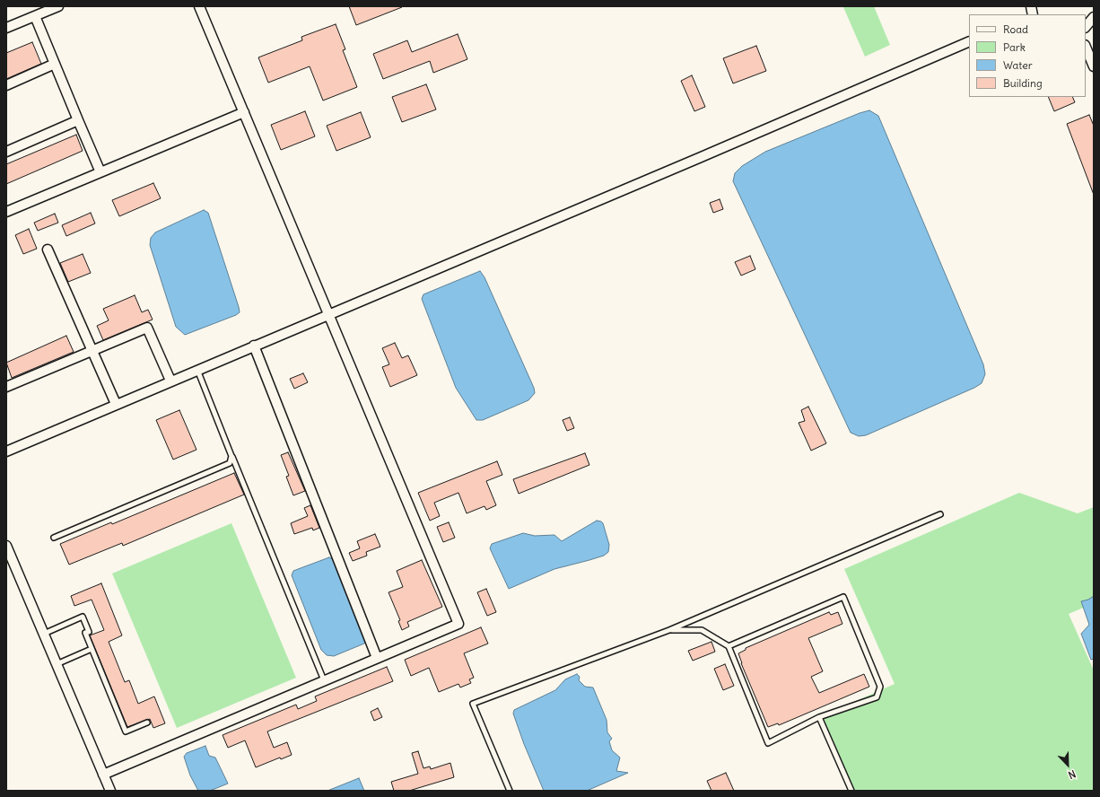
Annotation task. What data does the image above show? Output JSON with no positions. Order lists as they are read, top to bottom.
{
  "legend": [
    "Road",
    "Park",
    "Water",
    "Building"
  ],
  "north": "bottom right"
}
